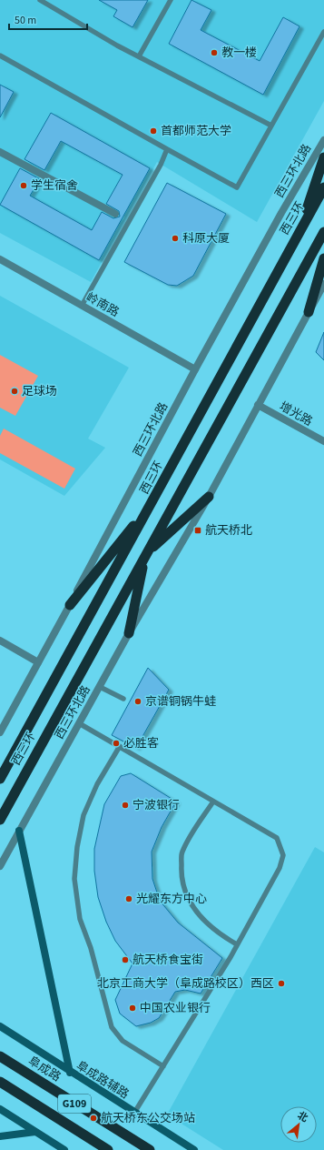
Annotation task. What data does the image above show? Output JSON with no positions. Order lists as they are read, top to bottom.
{
  "streets": {
    "highway": ["西三环", "阜成路", "G109"],
    "main road": ["阜成路辅路"],
    "street": ["西三环北路", "岭南路", "增光路"]
  },
  "crossings": [
    ["西三环北路", "岭南路"],
    ["西三环北路", "增光路"]
  ],
  "places": {
    "other": [
      "教一楼",
      "首都师范大学",
      "学生宿舍",
      "科原大厦",
      "足球场",
      "京谱铜锅牛蛙",
      "必胜客",
      "宁波银行",
      "光耀东方中心",
      "航天桥食宝街",
      "北京工商大学（阜成路校区）西区",
      "中国农业银行",
      "航天桥东公交场站"
    ],
    "transit": ["航天桥北"]
  },
  "scale_bar": "50 m",
  "north": "top right"
}
